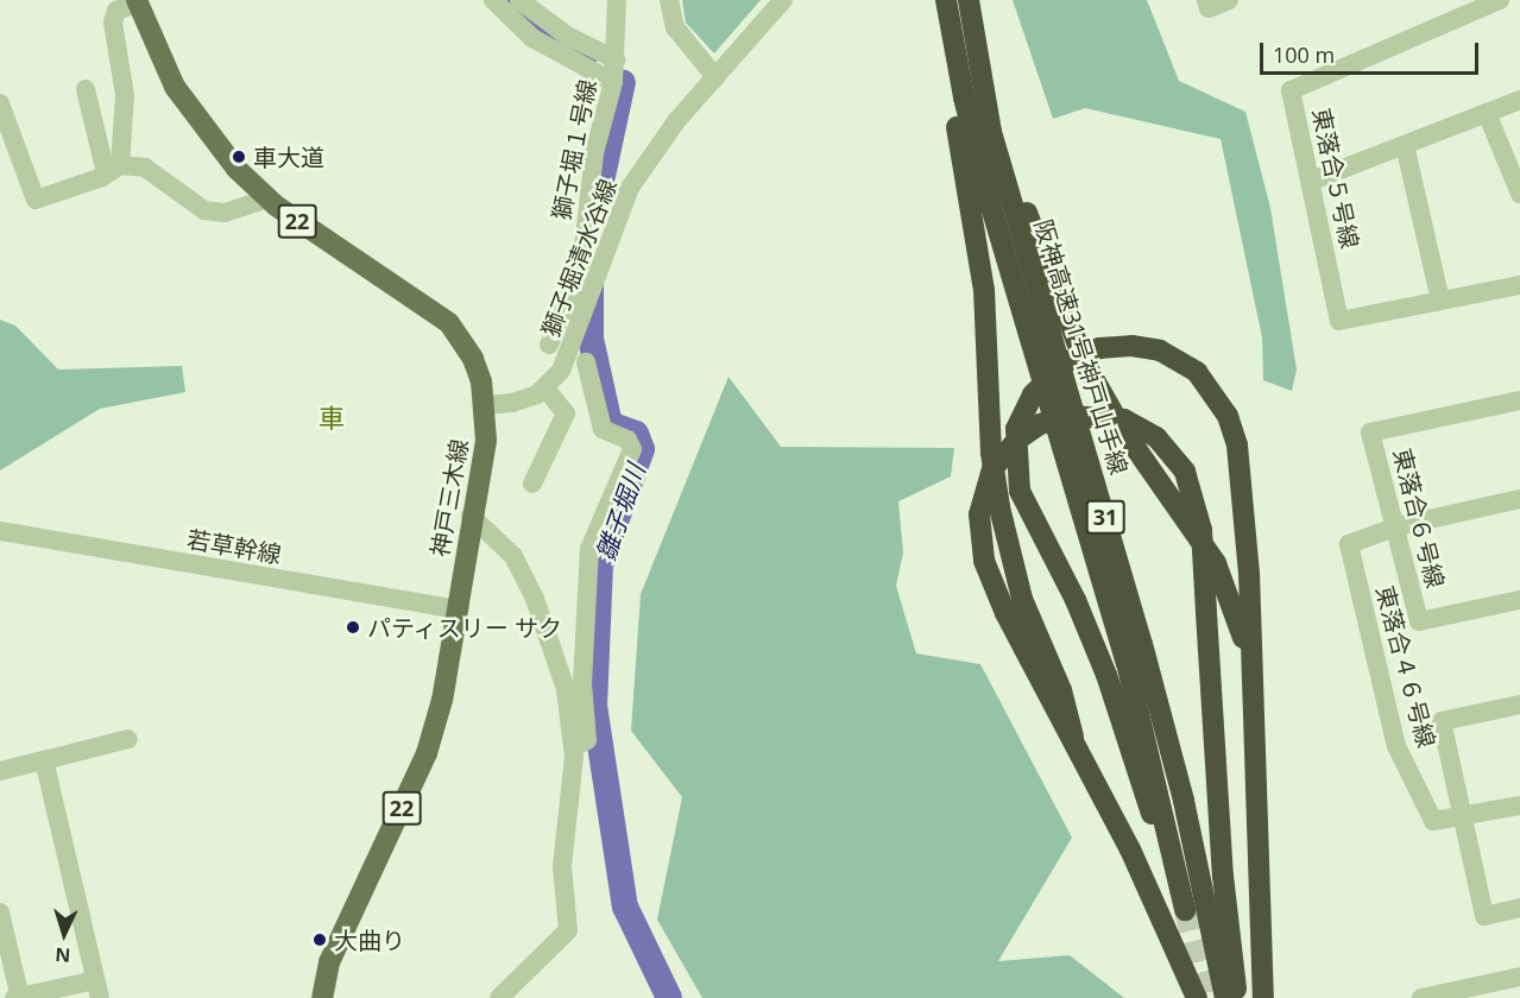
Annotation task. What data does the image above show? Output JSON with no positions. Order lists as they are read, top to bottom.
{
  "streets": {
    "highway": ["阪神高速31号神戸山手線", "31"],
    "main road": ["22", "神戸三木線"],
    "street": [
      "獅子堀１号線",
      "東落合５号線",
      "獅子堀清水谷線",
      "東落合６号線",
      "若草幹線",
      "東落合４６号線"
    ]
  },
  "crossings": [
    ["阪神高速31号神戸山手線", "31"],
    ["神戸三木線", "若草幹線"],
    ["東落合６号線", "東落合４６号線"]
  ],
  "districts": ["車"],
  "water": ["雛子堀川"],
  "places": ["車大道", "パティスリー サク", "大曲り"],
  "scale_bar": "100 m",
  "north": "bottom"
}
